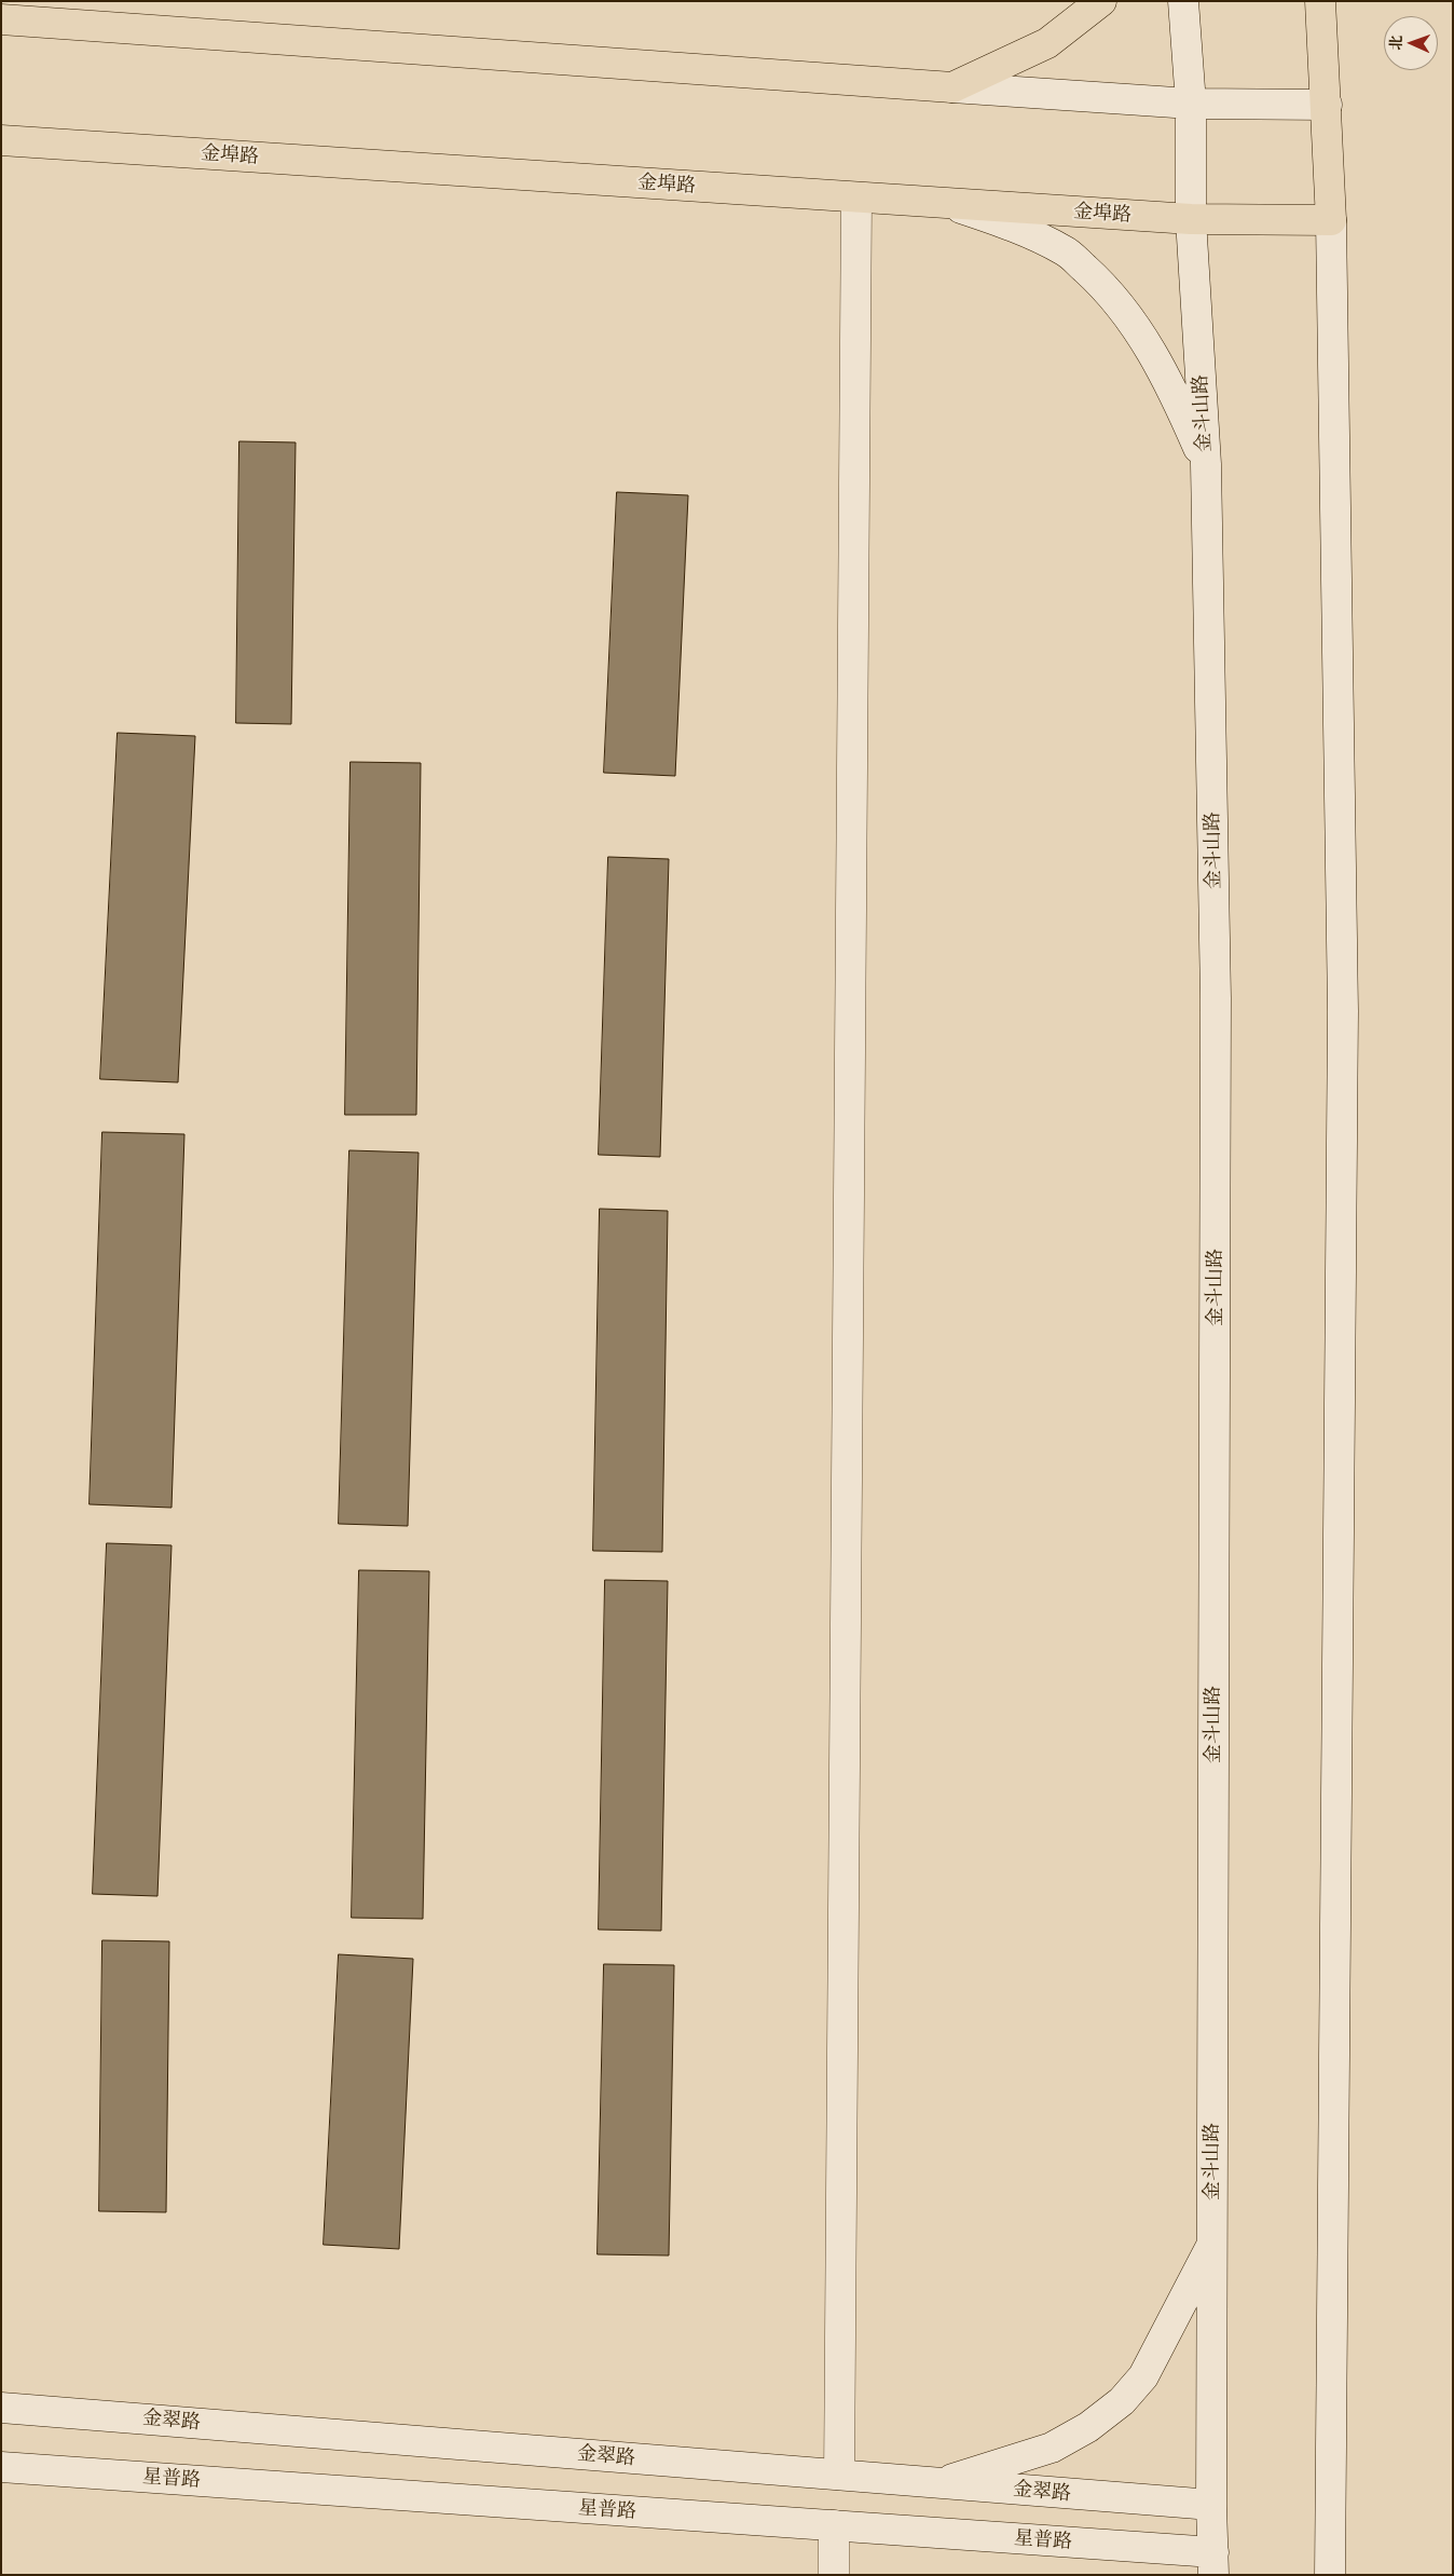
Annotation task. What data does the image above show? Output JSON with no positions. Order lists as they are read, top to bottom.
{
  "streets": {
    "highway": ["金埠路"],
    "main road": ["金斗山路", "金翠路", "星普路"]
  },
  "crossings": [
    ["金埠路", "金斗山路"],
    ["金斗山路", "金翠路"],
    ["金斗山路", "星普路"]
  ],
  "north": "left"
}
